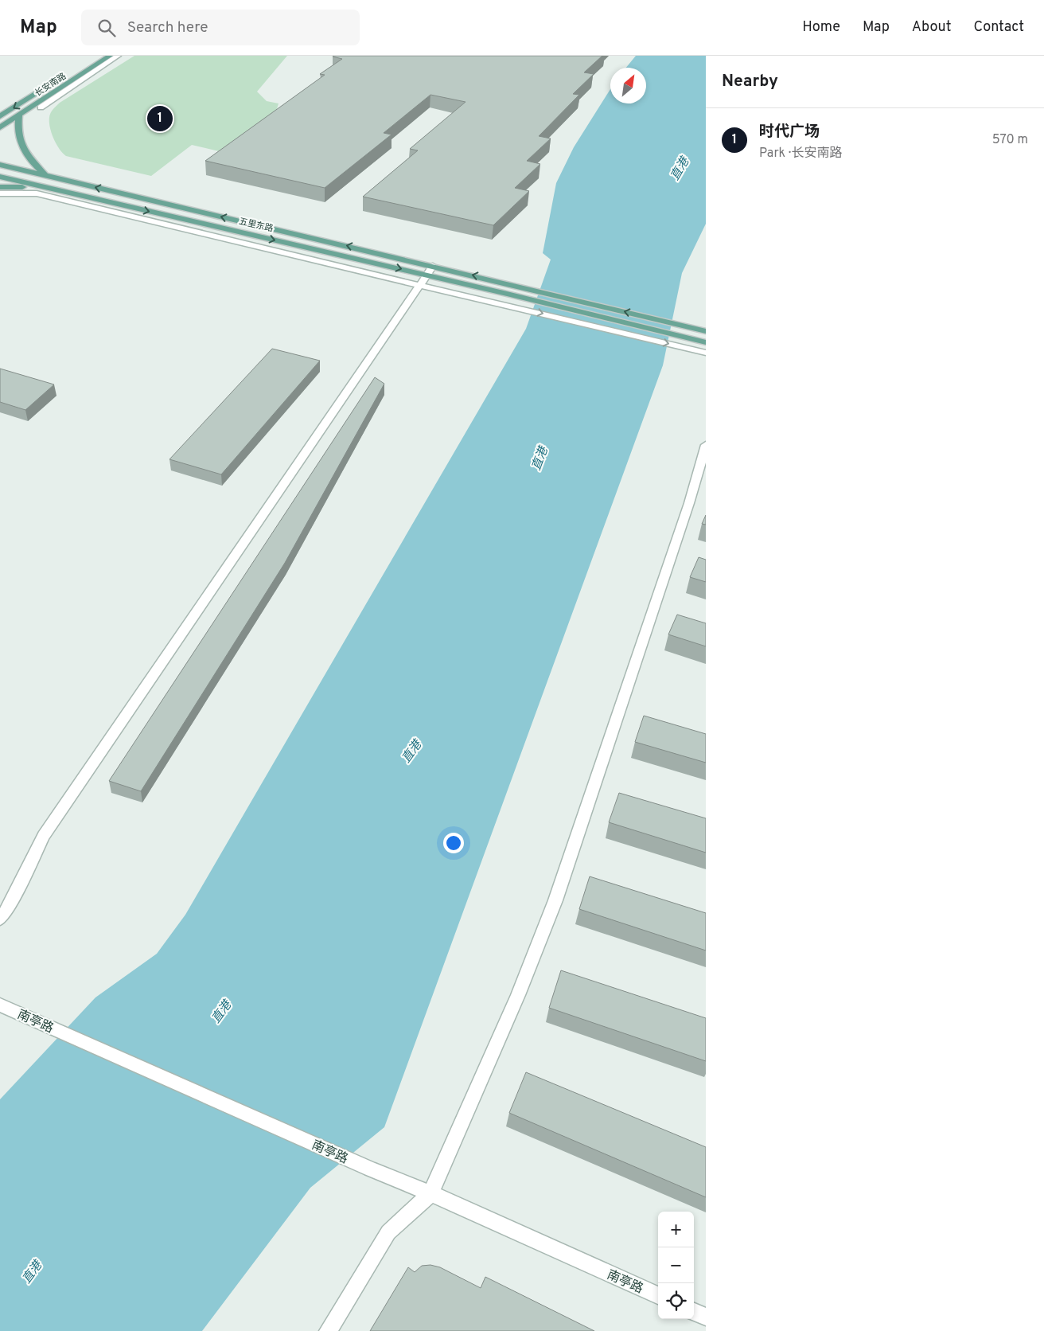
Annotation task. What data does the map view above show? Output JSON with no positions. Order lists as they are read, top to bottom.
{
  "streets": {
    "main road": ["长安南路", "五里东路"],
    "street": ["南亭路"]
  },
  "water": ["直港"],
  "north": "top right",
  "page": {
    "header": "Map",
    "search": "Search here",
    "nav": [
      "Home",
      "Map",
      "About",
      "Contact"
    ],
    "heading": "Nearby",
    "pins": "1",
    "list": [
      {
        "mark": "1",
        "name": "时代广场",
        "note": "Park · 长安南路",
        "value": "570 m"
      }
    ],
    "map_buttons": ["+", "−"]
  }
}
